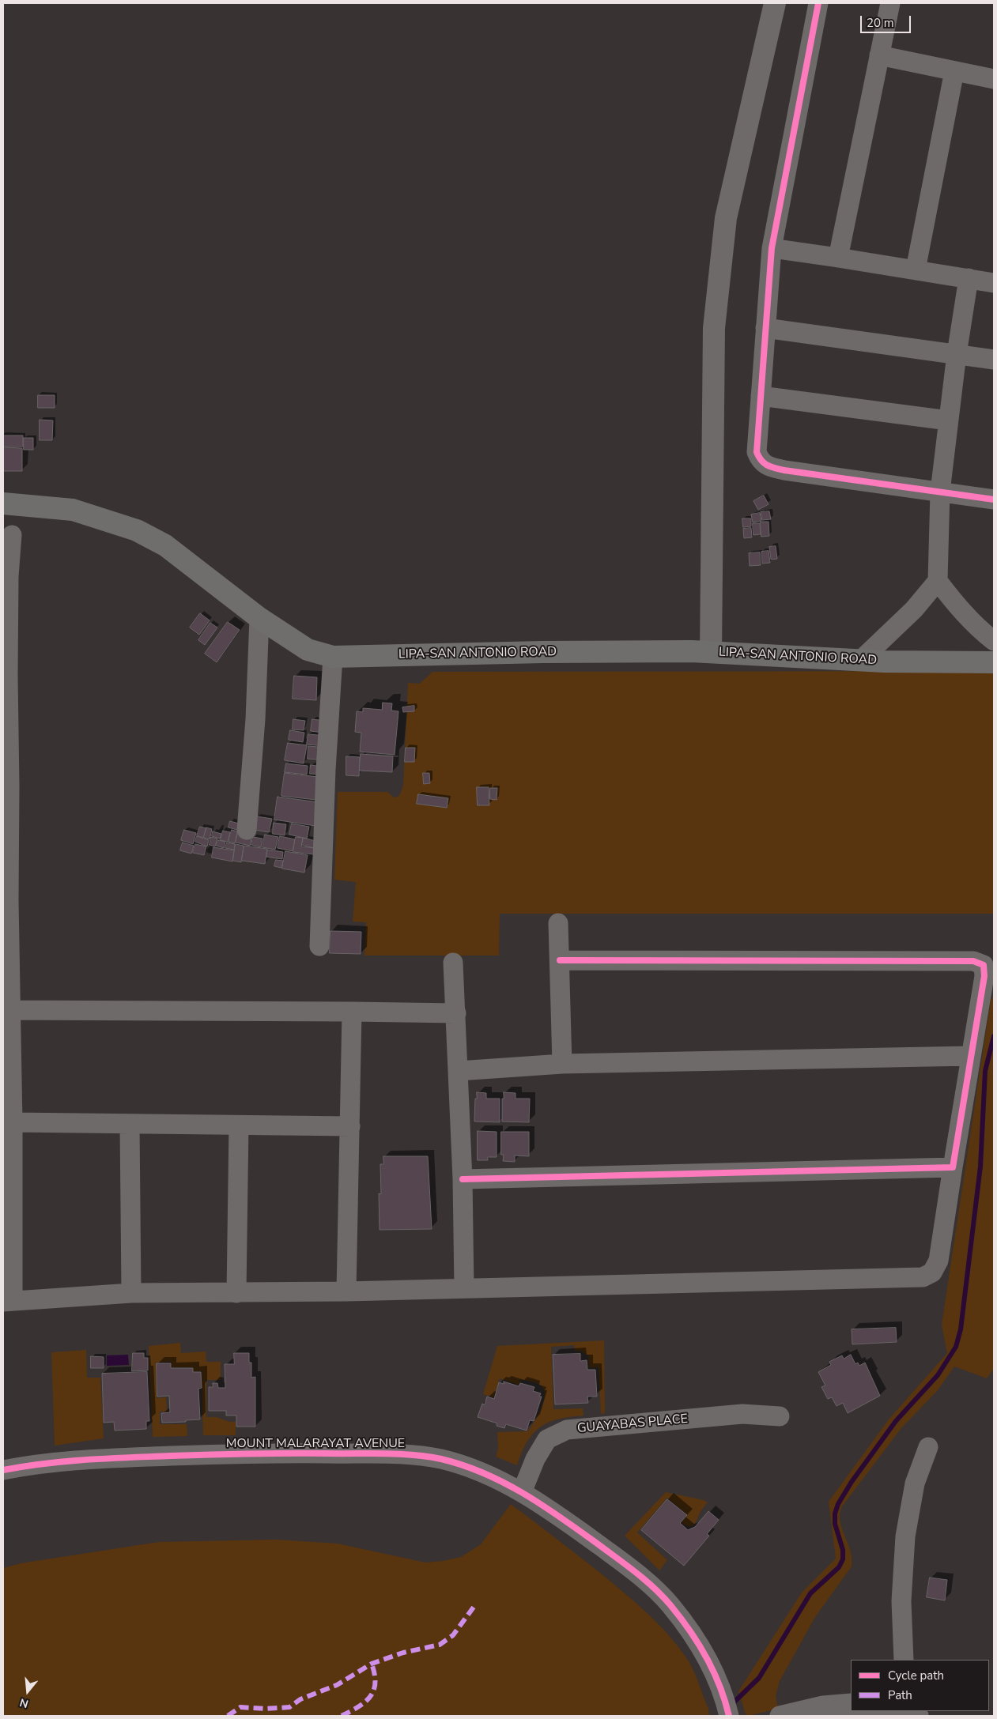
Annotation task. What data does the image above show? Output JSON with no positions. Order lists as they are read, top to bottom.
{
  "streets": {
    "main road": ["LIPA-SAN ANTONIO ROAD"],
    "street": ["GUAYABAS PLACE", "MOUNT MALARAYAT AVENUE"]
  },
  "crossings": [
    ["GUAYABAS PLACE", "MOUNT MALARAYAT AVENUE"]
  ],
  "legend": ["Cycle path", "Path"],
  "scale_bar": "20 m",
  "north": "bottom"
}
